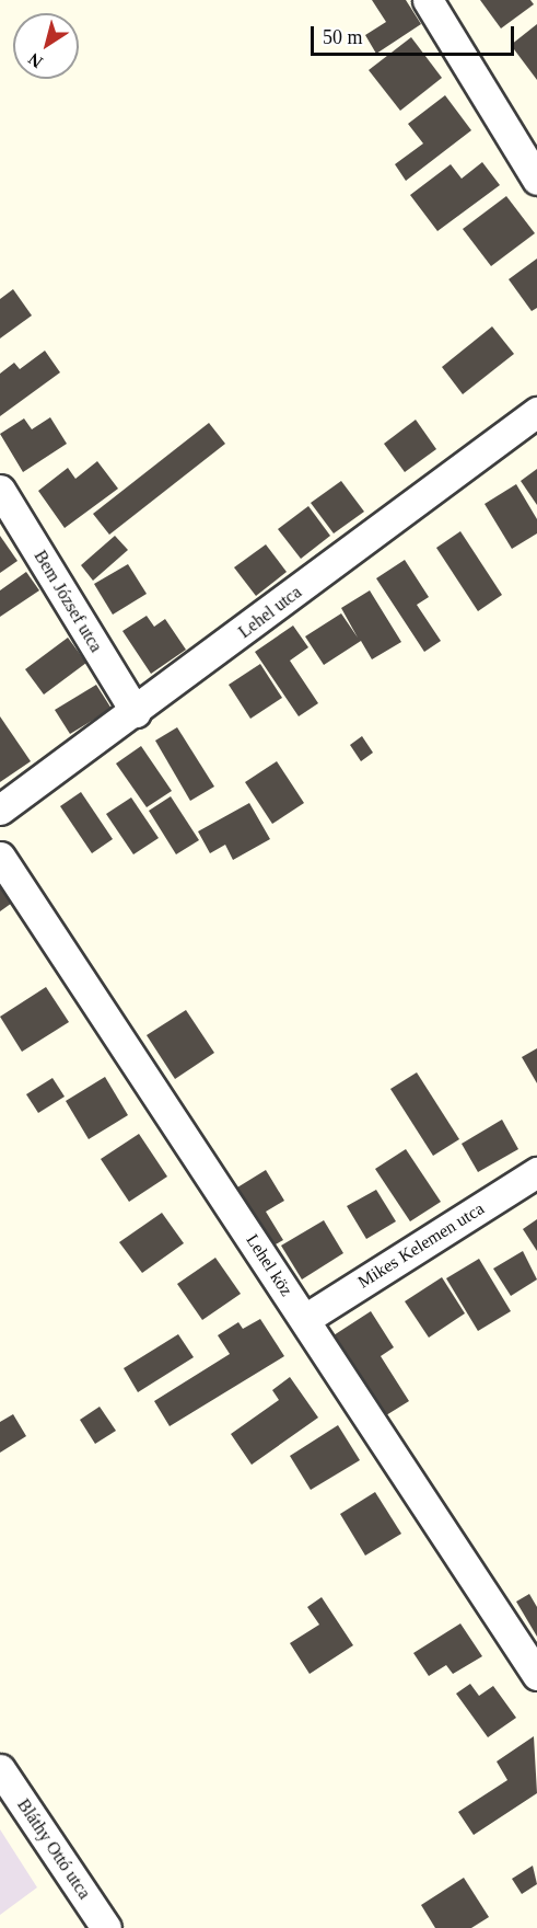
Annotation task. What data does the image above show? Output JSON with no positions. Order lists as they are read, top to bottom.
{
  "streets": {
    "street": [
      "Bem József utca",
      "Lehel utca",
      "Mikes Kelemen utca",
      "Lehel köz",
      "Bláthy Ottó utca"
    ]
  },
  "crossings": [
    ["Bem József utca", "Lehel utca"],
    ["Mikes Kelemen utca", "Lehel köz"]
  ],
  "scale_bar": "50 m",
  "north": "bottom left"
}
